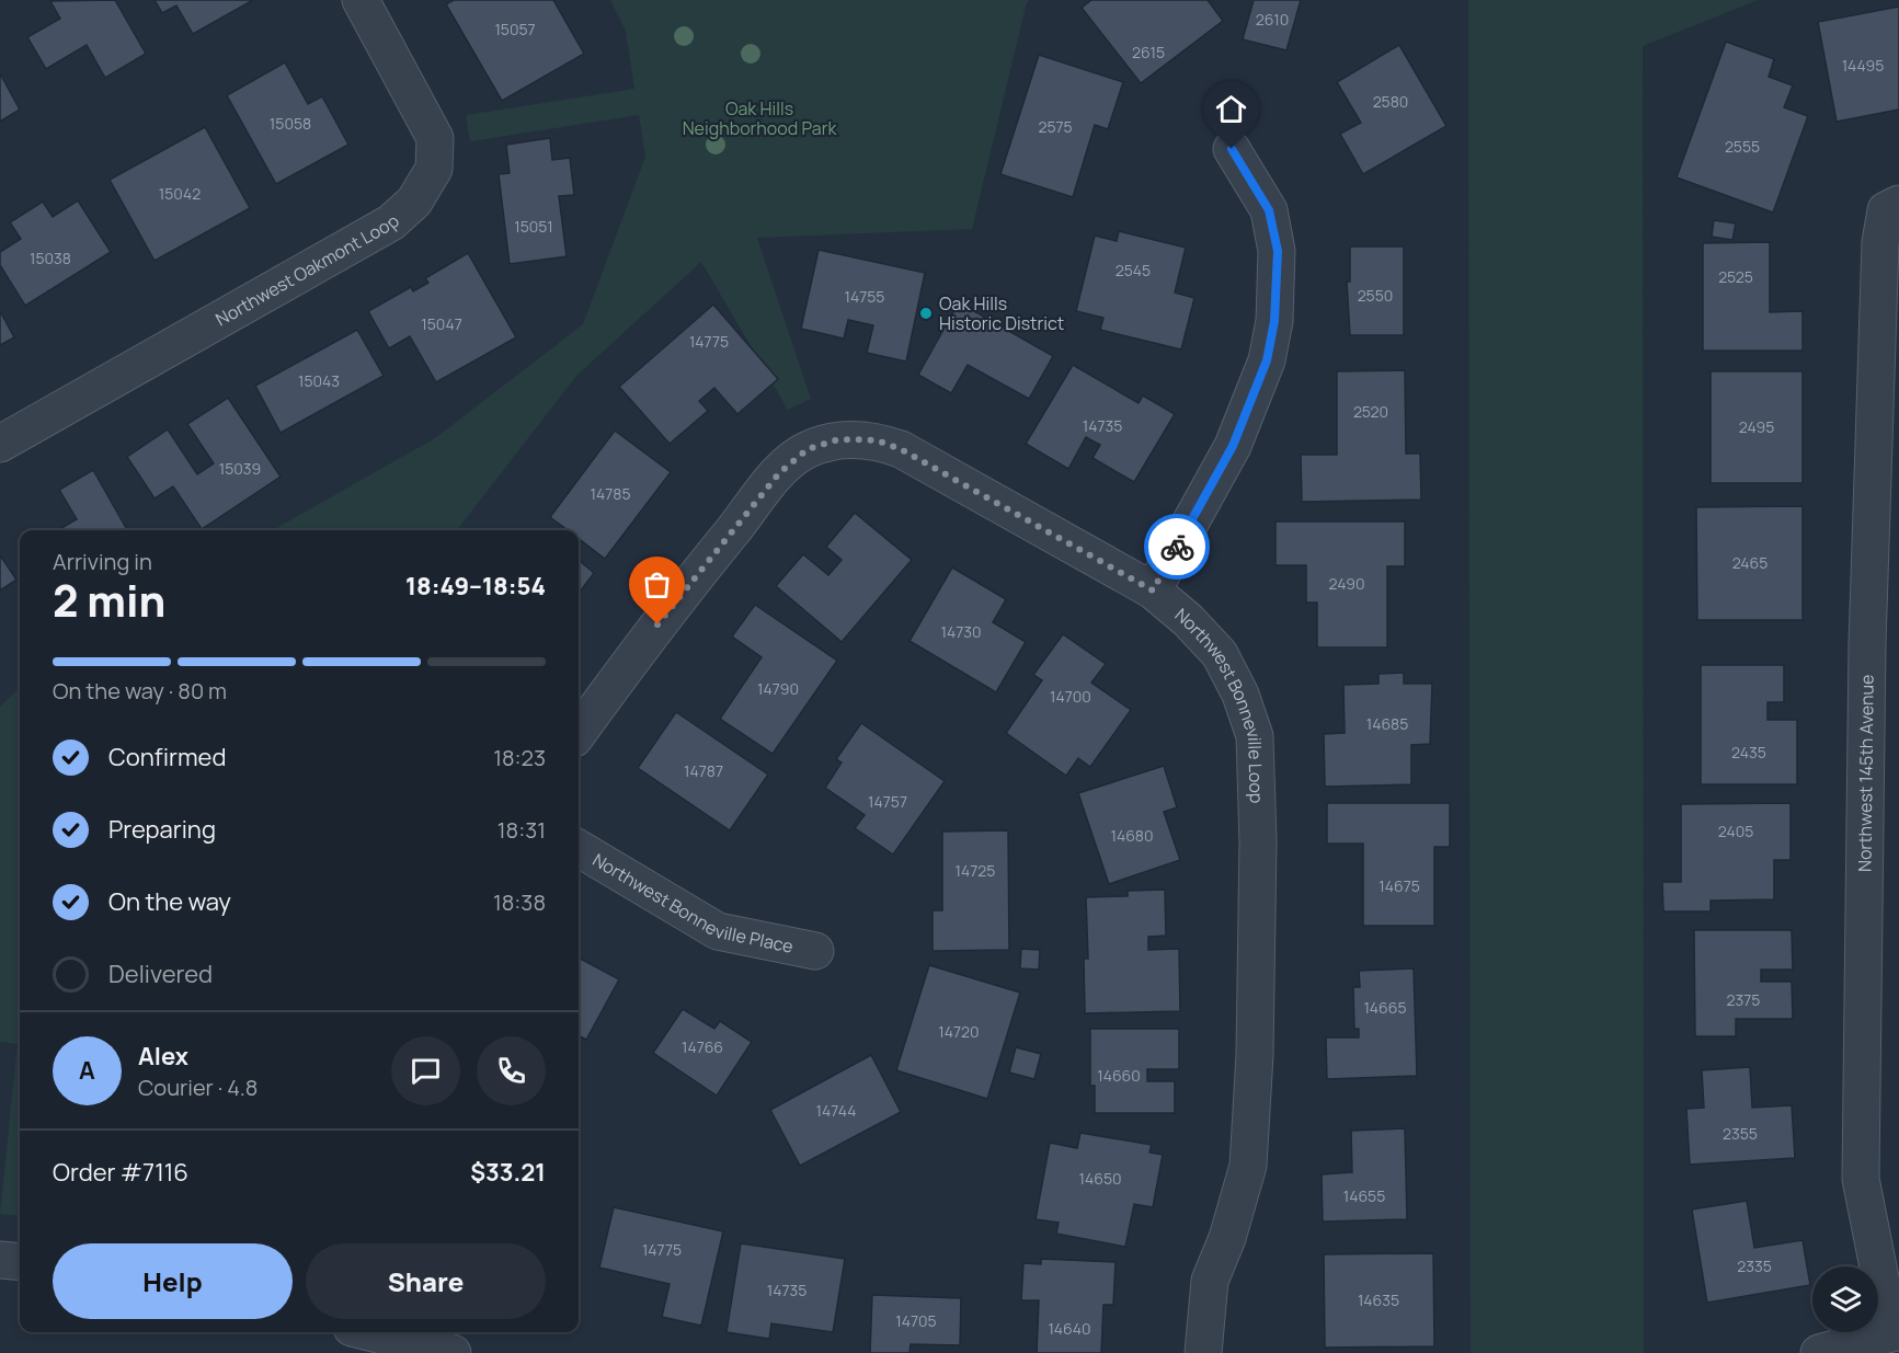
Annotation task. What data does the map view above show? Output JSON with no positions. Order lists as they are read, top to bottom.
{
  "streets": {
    "street": [
      "Northwest Oakmont Loop",
      "Northwest Bonneville Loop",
      "Northwest 145th Avenue",
      "Northwest Bonneville Place"
    ]
  },
  "parks": ["Oak Hills Neighborhood Park"],
  "places": ["Oak Hills Historic District"],
  "house_numbers": [
    "2610",
    "15057",
    "2615",
    "14495",
    "2580",
    "15058",
    "2575",
    "2555",
    "15042",
    "15051",
    "15038",
    "2545",
    "2525",
    "2550",
    "14755",
    "15047",
    "14775",
    "15043",
    "2520",
    "14735",
    "2495",
    "15039",
    "14785",
    "2465",
    "2490",
    "14730",
    "14790",
    "14700",
    "14685",
    "2435",
    "14787",
    "14757",
    "2405",
    "14680",
    "14725",
    "14675",
    "2375",
    "14665",
    "14720",
    "14766",
    "14660",
    "14744",
    "2355",
    "14650",
    "14655",
    "14775",
    "2335",
    "14735",
    "14635",
    "14705",
    "14640"
  ],
  "page": {
    "heading": ["2 min", "Arriving in", "18:49–18:54"],
    "panel": [
      "Alex",
      "Courier · 4.8",
      "Order #7116",
      "$33.21"
    ],
    "bar": "On the way · 80 m",
    "list": [
      ["Confirmed", "18:23"],
      ["Preparing", "18:31"],
      ["On the way", "18:38"],
      "Delivered"
    ],
    "round": "A",
    "buttons": ["Help", "Share"]
  }
}
